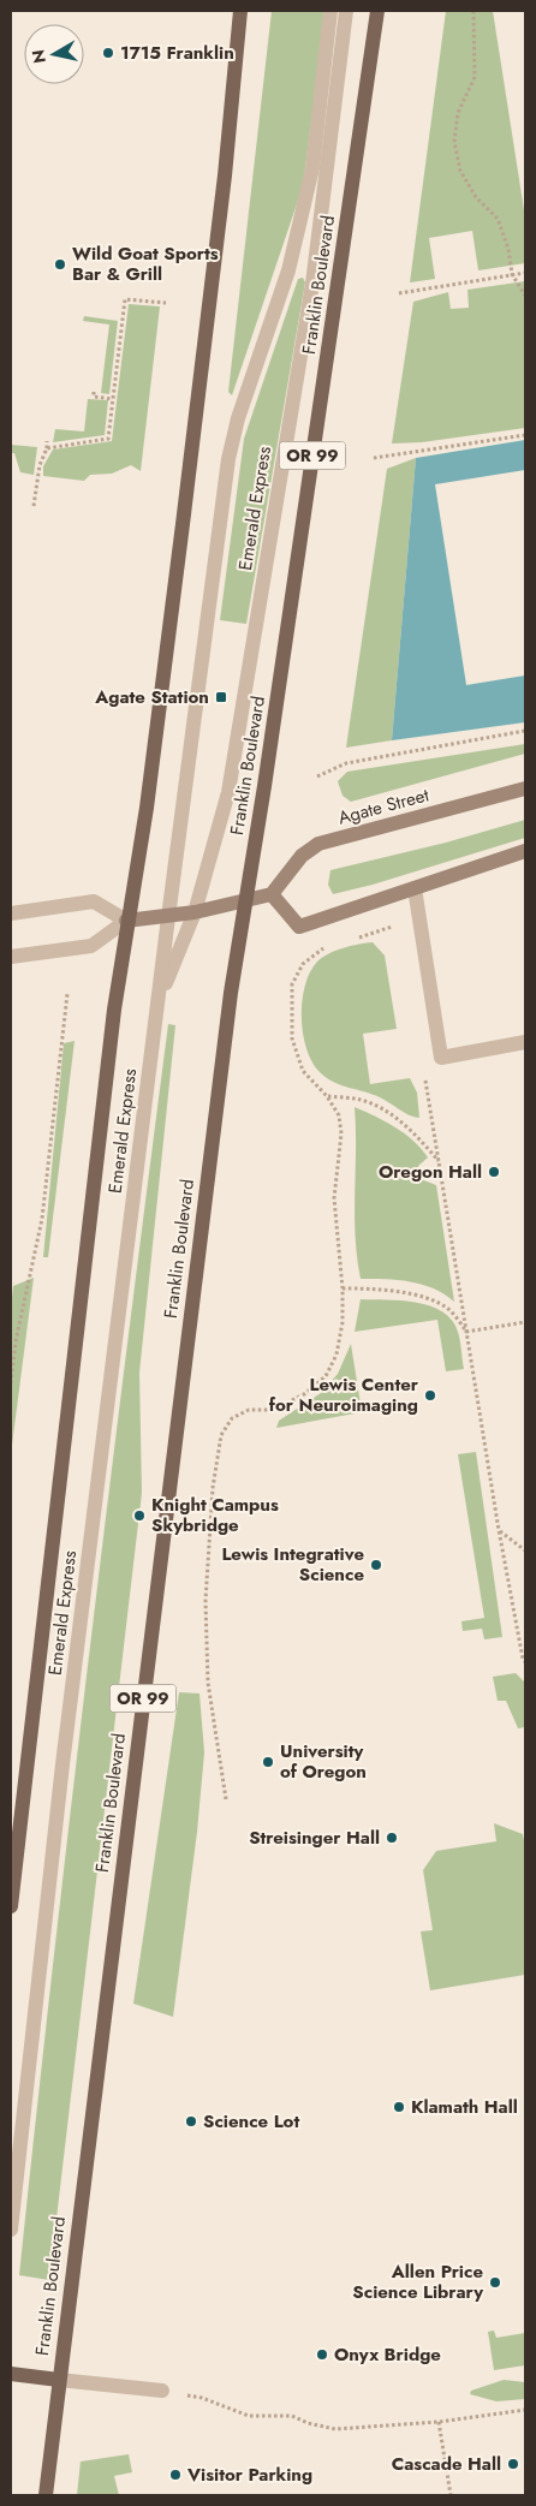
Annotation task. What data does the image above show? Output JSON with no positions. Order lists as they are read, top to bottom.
{
  "streets": {
    "main road": ["Franklin Boulevard", "OR 99"],
    "street": ["Emerald Express", "Agate Street"]
  },
  "places": {
    "other": [
      "1715 Franklin",
      "Wild Goat Sports Bar & Grill",
      "Oregon Hall",
      "Lewis Center for Neuroimaging",
      "Knight Campus Skybridge",
      "Lewis Integrative Science",
      "University of Oregon",
      "Streisinger Hall",
      "Klamath Hall",
      "Science Lot",
      "Allen Price Science Library",
      "Onyx Bridge",
      "Cascade Hall",
      "Visitor Parking"
    ],
    "transit": ["Agate Station"]
  },
  "north": "left"
}
